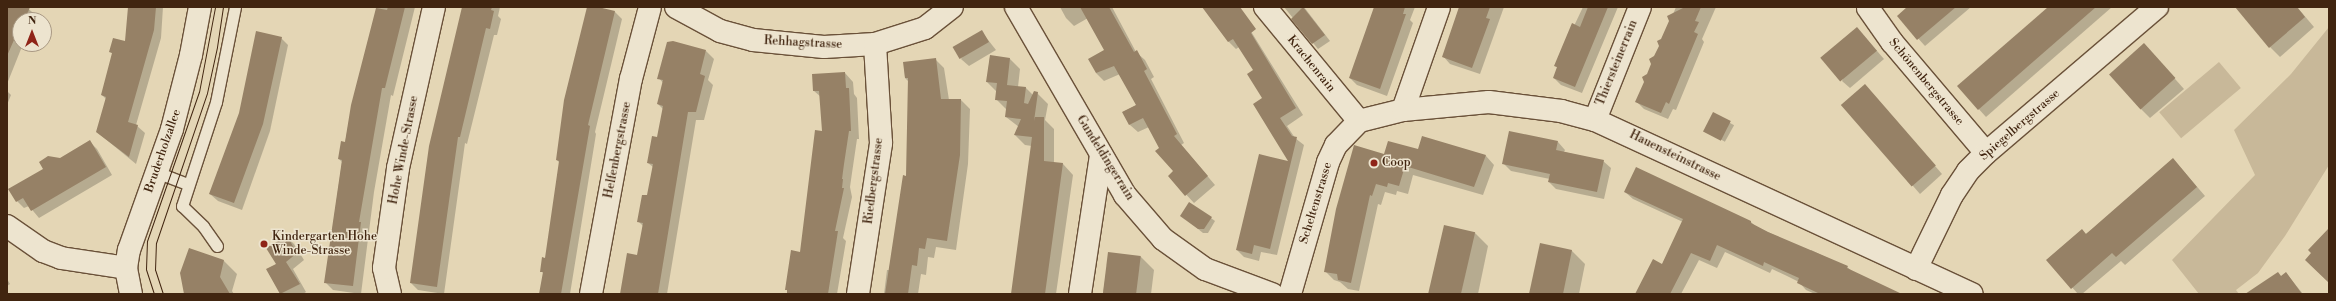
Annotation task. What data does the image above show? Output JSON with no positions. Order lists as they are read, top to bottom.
{
  "streets": {
    "street": [
      "Rehhagstrasse",
      "Thiersteinerrain",
      "Krachenrain",
      "Schönenbergstrasse",
      "Spiegelbergstrasse",
      "Hohe Winde-Strasse",
      "Helfenbergstrasse",
      "Bruderholzallee",
      "Hauensteinstrasse",
      "Gundeldingerrain",
      "Riedbergstrasse",
      "Scheltenstrasse"
    ]
  },
  "crossings": [
    ["Rehhagstrasse", "Riedbergstrasse"],
    ["Thiersteinerrain", "Hauensteinstrasse"],
    ["Krachenrain", "Hauensteinstrasse"],
    ["Krachenrain", "Scheltenstrasse"],
    ["Schönenbergstrasse", "Spiegelbergstrasse"],
    ["Spiegelbergstrasse", "Hauensteinstrasse"],
    ["Hauensteinstrasse", "Scheltenstrasse"]
  ],
  "places": ["Coop", "Kindergarten Hohe Winde-Strasse"],
  "north": "top"
}
